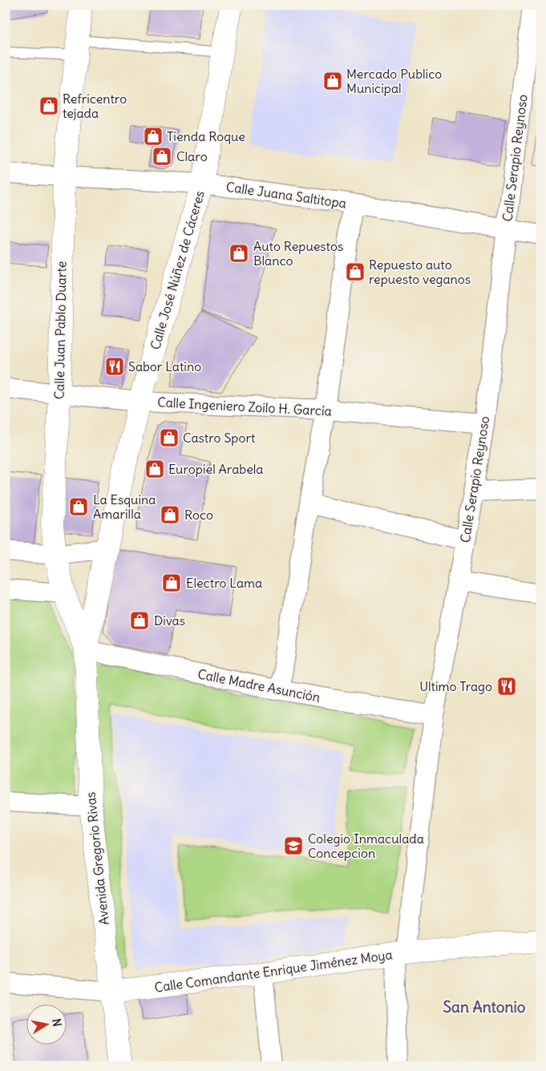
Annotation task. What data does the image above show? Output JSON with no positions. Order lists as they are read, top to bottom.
{
  "streets": {
    "main road": [
      "Calle José Núñez de Cáceres",
      "Calle Juan Pablo Duarte",
      "Avenida Gregorio Rivas",
      "Calle Comandante Enrique Jiménez Moya"
    ],
    "street": [
      "Calle Serapio Reynoso",
      "Calle Juana Saltitopa",
      "Calle Ingeniero Zoilo H. García",
      "Calle Madre Asunción"
    ]
  },
  "crossings": [
    ["Calle Serapio Reynoso", "Calle Juana Saltitopa"],
    ["Calle Serapio Reynoso", "Calle Ingeniero Zoilo H. García"],
    ["Calle Serapio Reynoso", "Calle Madre Asunción"],
    ["Calle Serapio Reynoso", "Calle Comandante Enrique Jiménez Moya"],
    ["Calle Juana Saltitopa", "Calle José Núñez de Cáceres"],
    ["Calle Juana Saltitopa", "Calle Juan Pablo Duarte"],
    ["Calle José Núñez de Cáceres", "Calle Juan Pablo Duarte"],
    ["Calle José Núñez de Cáceres", "Calle Ingeniero Zoilo H. García"],
    ["Calle José Núñez de Cáceres", "Calle Madre Asunción"],
    ["Calle José Núñez de Cáceres", "Avenida Gregorio Rivas"],
    ["Calle Juan Pablo Duarte", "Calle Ingeniero Zoilo H. García"],
    ["Calle Juan Pablo Duarte", "Calle Madre Asunción"],
    ["Calle Juan Pablo Duarte", "Avenida Gregorio Rivas"],
    ["Calle Madre Asunción", "Avenida Gregorio Rivas"],
    ["Avenida Gregorio Rivas", "Calle Comandante Enrique Jiménez Moya"]
  ],
  "districts": ["San Antonio"],
  "places": {
    "shop": [
      "Mercado Publico Municipal",
      "Refricentro tejada",
      "Tienda Roque",
      "Claro",
      "Auto Repuestos Blanco",
      "Repuesto auto repuesto veganos",
      "Castro Sport",
      "Europiel Arabela",
      "La Esquina Amarilla",
      "Roco",
      "Electro Lama",
      "Divas"
    ],
    "restaurant": ["Sabor Latino", "Ultimo Trago"],
    "school or university": ["Colegio Inmaculada Concepcion"]
  },
  "north": "right"
}
